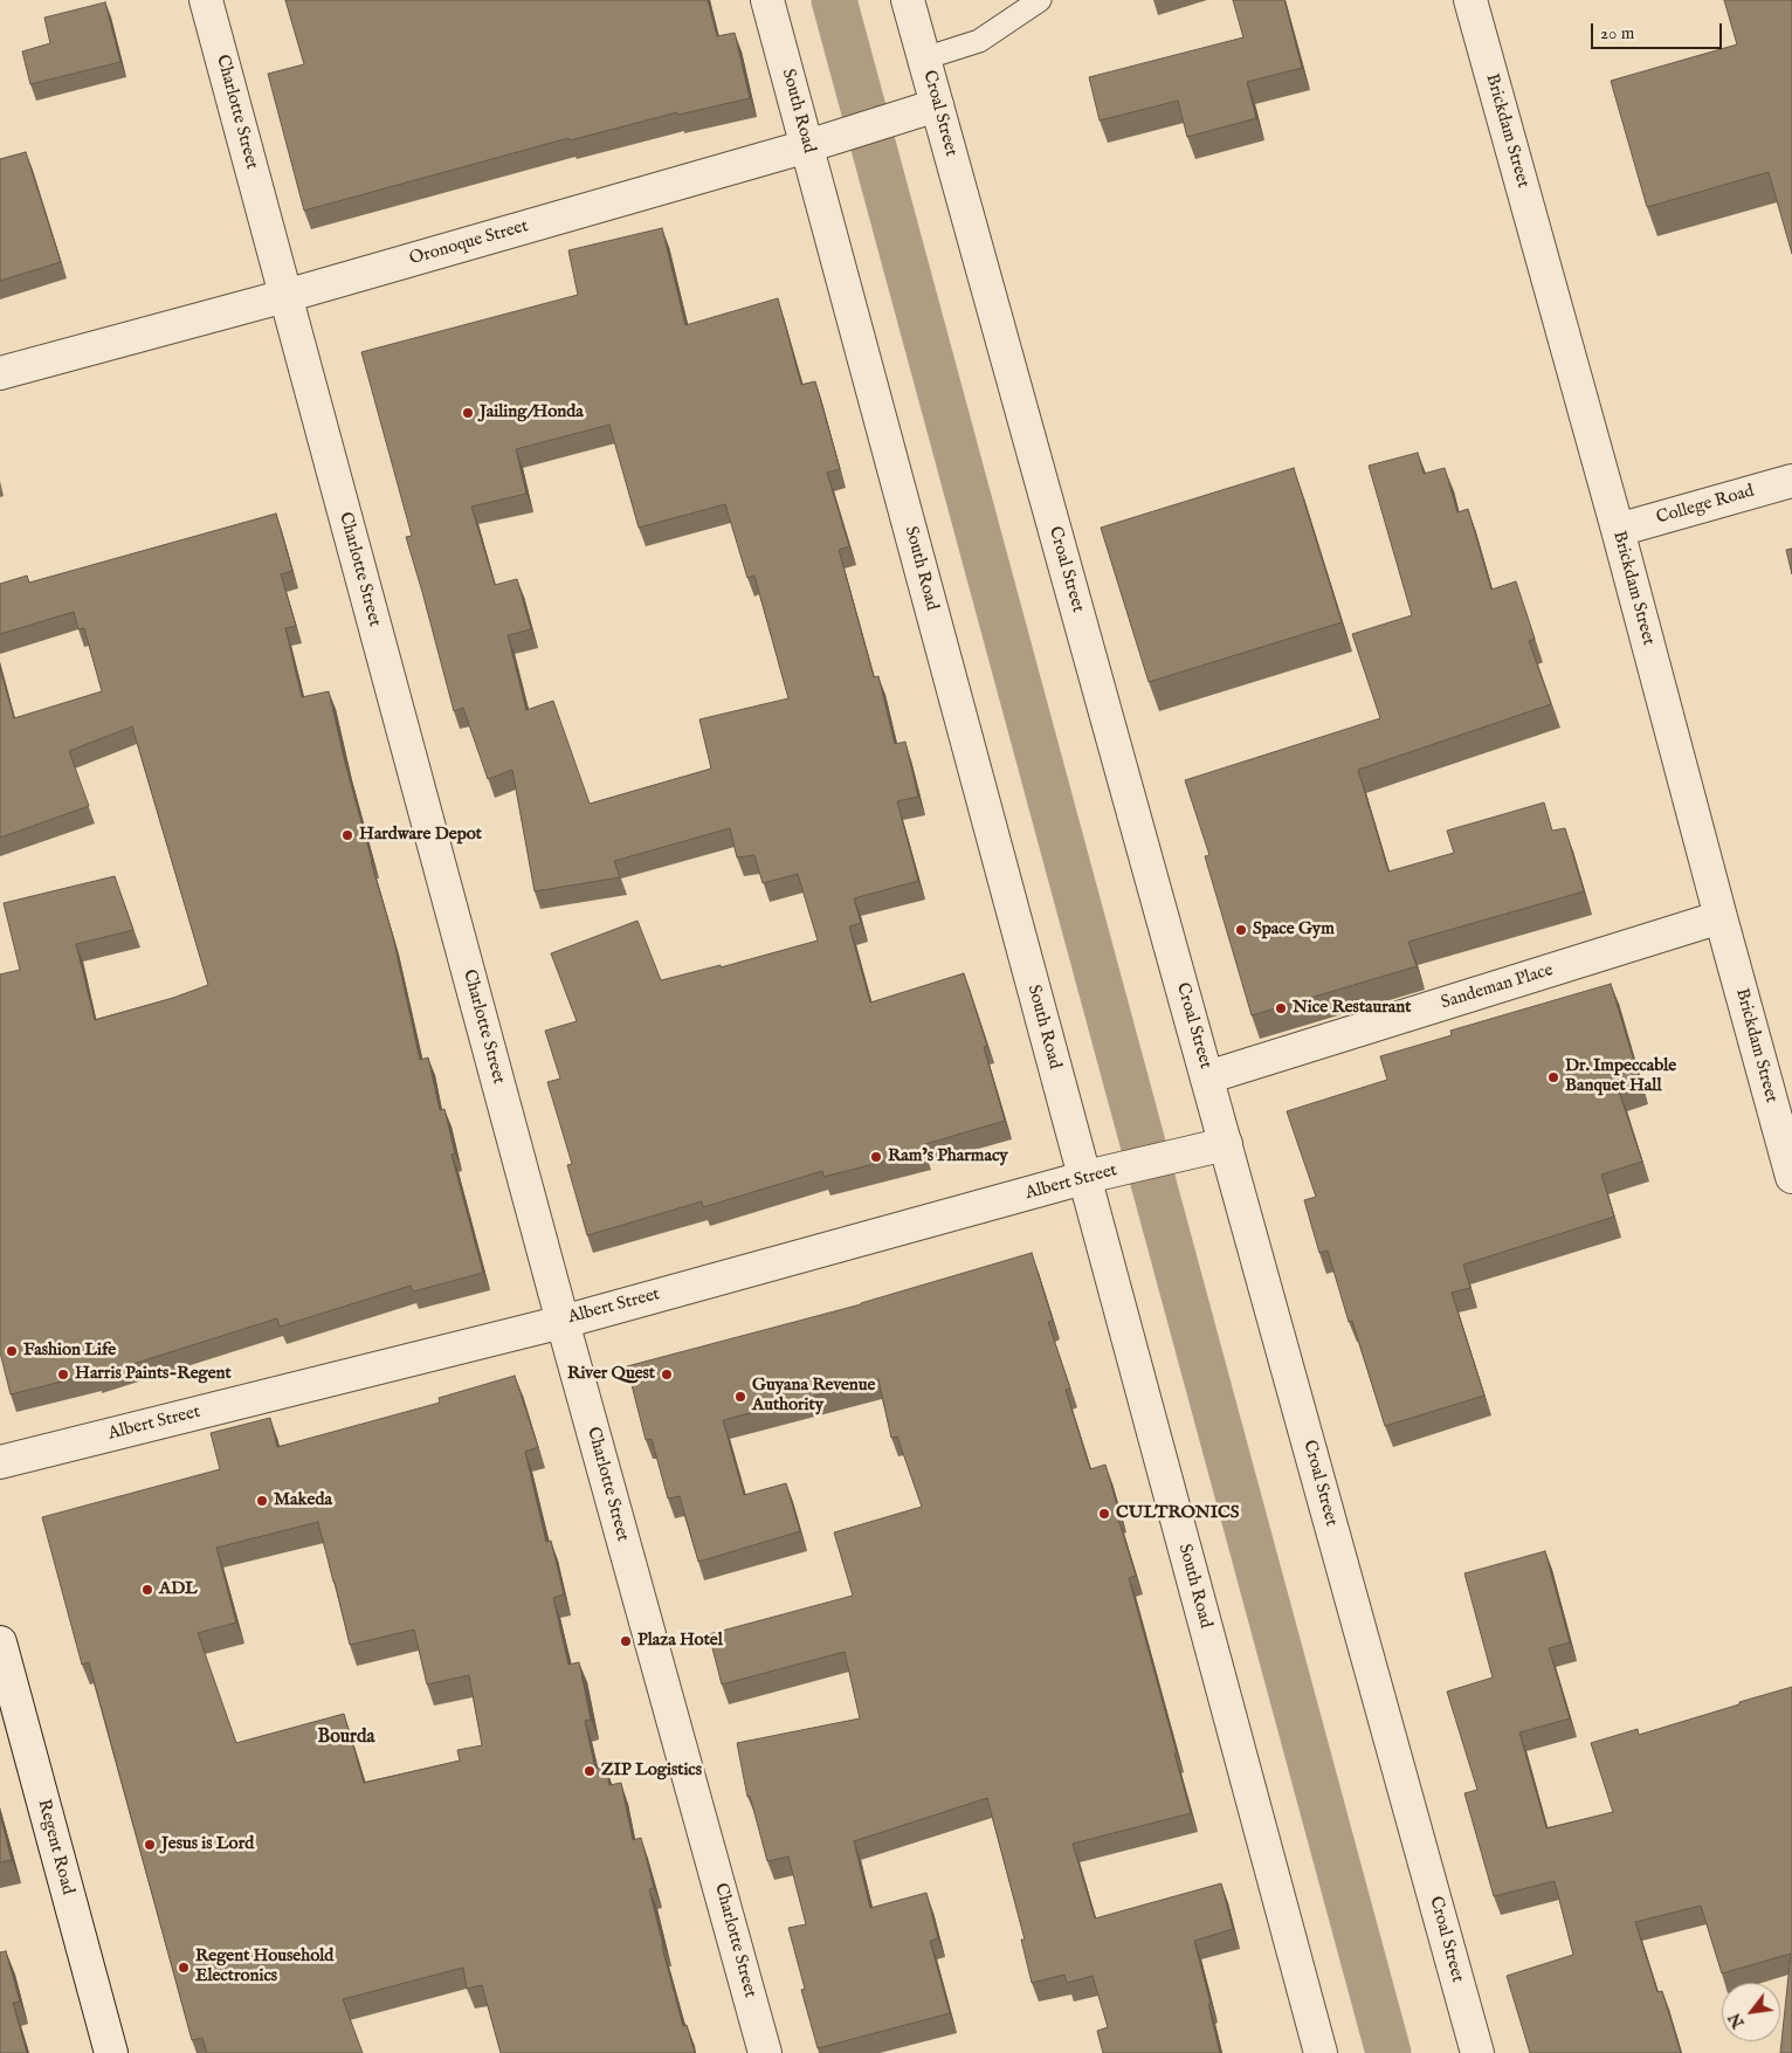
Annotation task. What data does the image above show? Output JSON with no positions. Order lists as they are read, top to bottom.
{
  "streets": {
    "street": [
      "South Road",
      "Charlotte Street",
      "Croal Street",
      "Brickdam Street",
      "Oronoque Street",
      "College Road",
      "Sandeman Place",
      "Albert Street",
      "Regent Road"
    ]
  },
  "crossings": [
    ["South Road", "Oronoque Street"],
    ["South Road", "Albert Street"],
    ["Charlotte Street", "Oronoque Street"],
    ["Charlotte Street", "Albert Street"],
    ["Croal Street", "Oronoque Street"],
    ["Croal Street", "Sandeman Place"],
    ["Croal Street", "Albert Street"],
    ["Brickdam Street", "College Road"],
    ["Brickdam Street", "Sandeman Place"]
  ],
  "districts": ["Bourda"],
  "places": [
    "Jailing/Honda",
    "Hardware Depot",
    "Space Gym",
    "Nice Restaurant",
    "Dr. Impeccable Banquet Hall",
    "Ram’s Pharmacy",
    "Fashion Life",
    "Harris Paints-Regent",
    "River Quest",
    "Guyana Revenue Authority",
    "Makeda",
    "CULTRONICS",
    "ADL",
    "Plaza Hotel",
    "ZIP Logistics",
    "Jesus is Lord",
    "Regent Household Electronics"
  ],
  "scale_bar": "20 m",
  "north": "bottom left"
}
